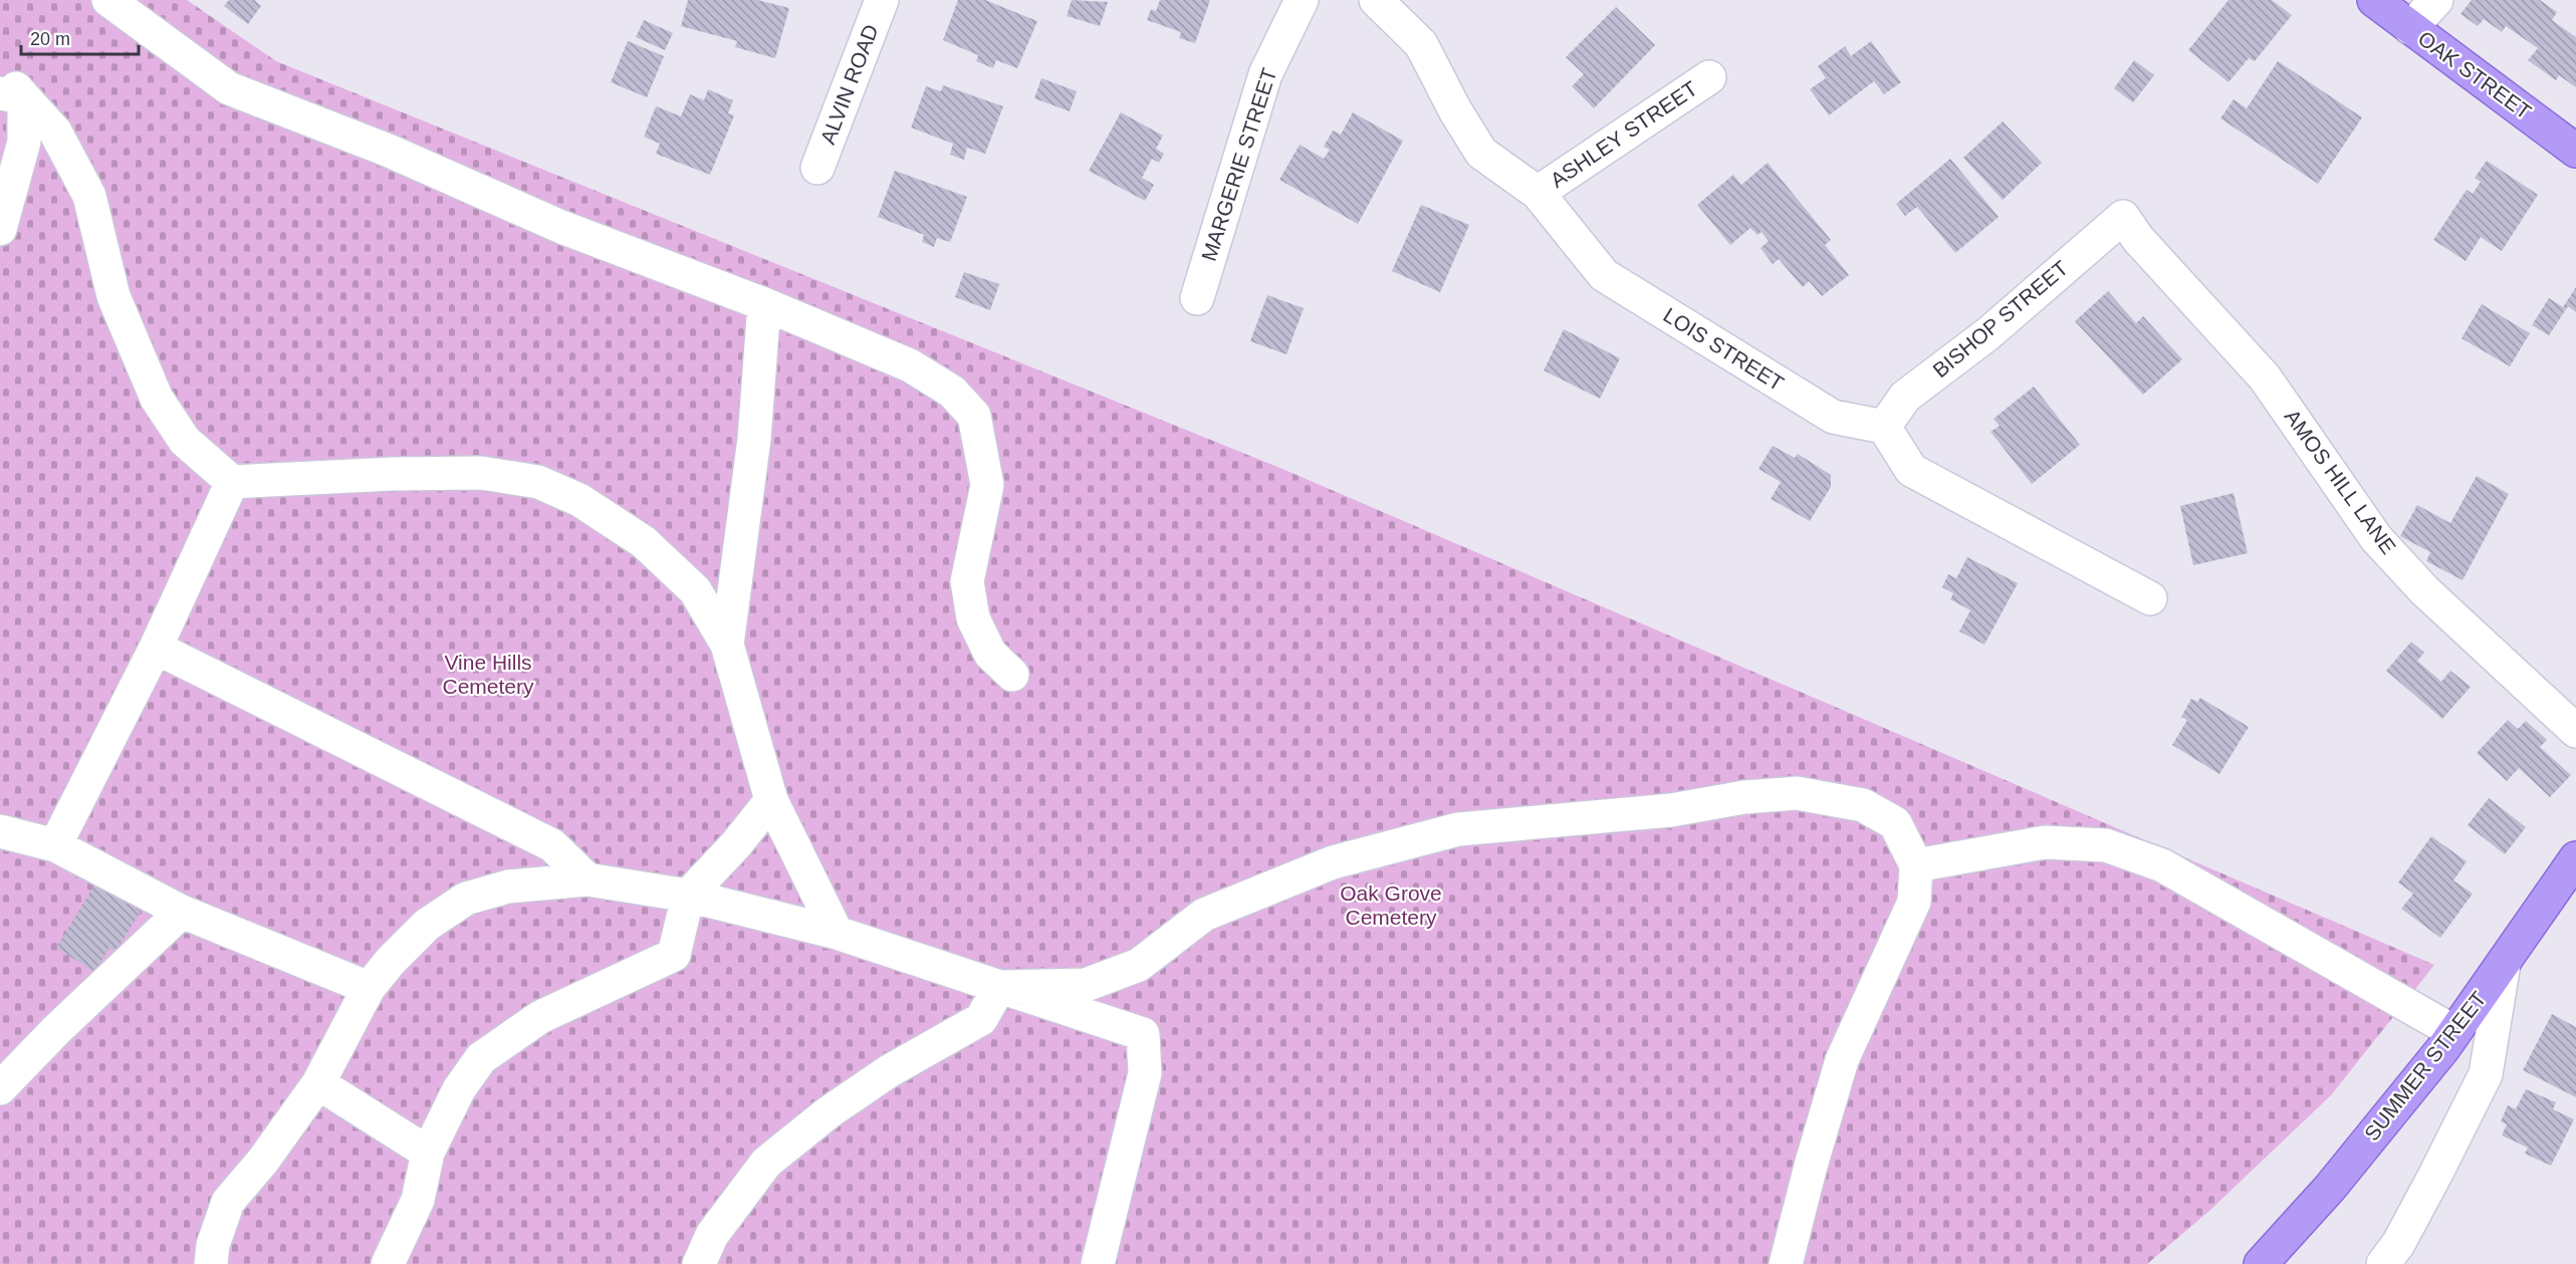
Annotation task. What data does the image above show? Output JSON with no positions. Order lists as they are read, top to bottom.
{
  "streets": {
    "main road": ["OAK STREET", "SUMMER STREET"],
    "street": [
      "ALVIN ROAD",
      "ASHLEY STREET",
      "MARGERIE STREET",
      "BISHOP STREET",
      "LOIS STREET",
      "AMOS HILL LANE"
    ]
  },
  "crossings": [
    ["ASHLEY STREET", "LOIS STREET"],
    ["BISHOP STREET", "LOIS STREET"],
    ["BISHOP STREET", "AMOS HILL LANE"]
  ],
  "parks": ["Vine Hills Cemetery", "Oak Grove Cemetery"],
  "scale_bar": "20 m"
}
